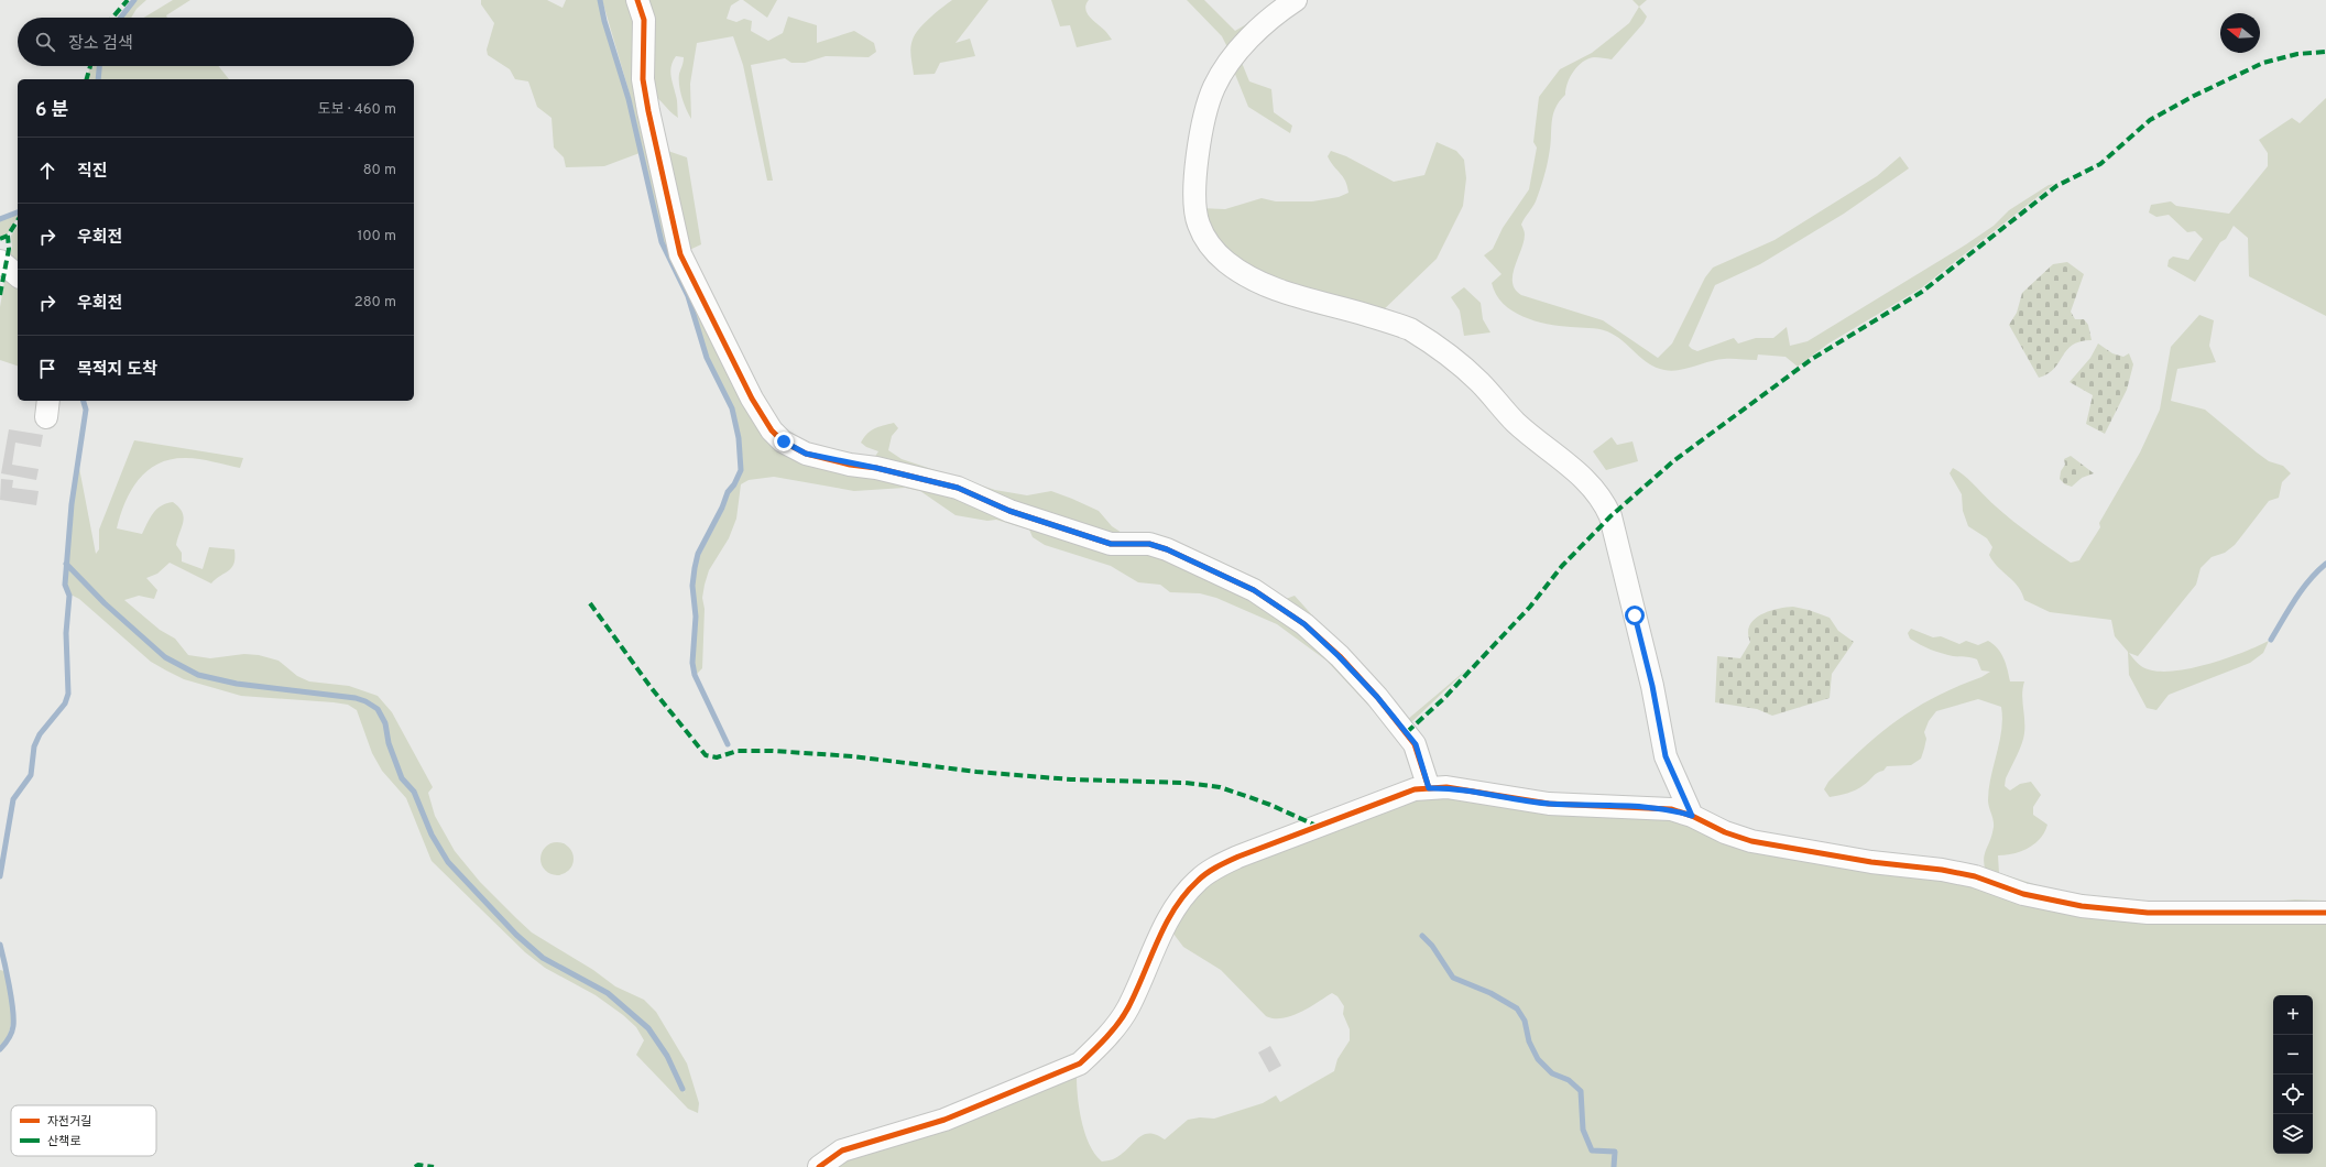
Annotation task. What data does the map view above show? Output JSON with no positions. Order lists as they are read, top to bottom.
{
  "legend": ["자전거길", "산책로"],
  "north": "left",
  "page": {
    "search": "장소 검색",
    "heading": ["6 분", "도보 · 460 m"],
    "list": [
      ["직진", "80 m"],
      ["우회전", "100 m"],
      ["우회전", "280 m"],
      "목적지 도착"
    ],
    "map_buttons": ["+", "−"]
  }
}
